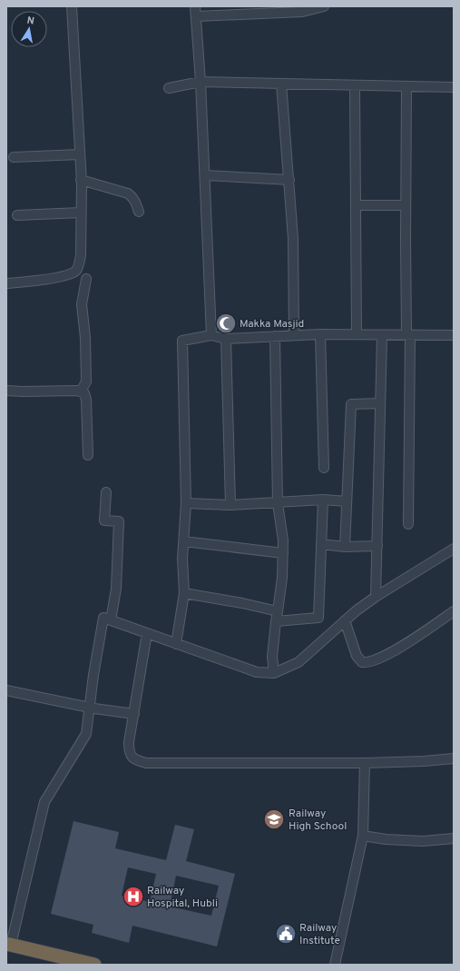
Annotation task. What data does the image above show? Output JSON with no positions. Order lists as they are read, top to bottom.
{
  "places": {
    "mosque": ["Makka Masjid"],
    "school or university": ["Railway High School"],
    "hospital": ["Railway Hospital, Hubli"],
    "public building": ["Railway Institute"]
  },
  "north": "top"
}
